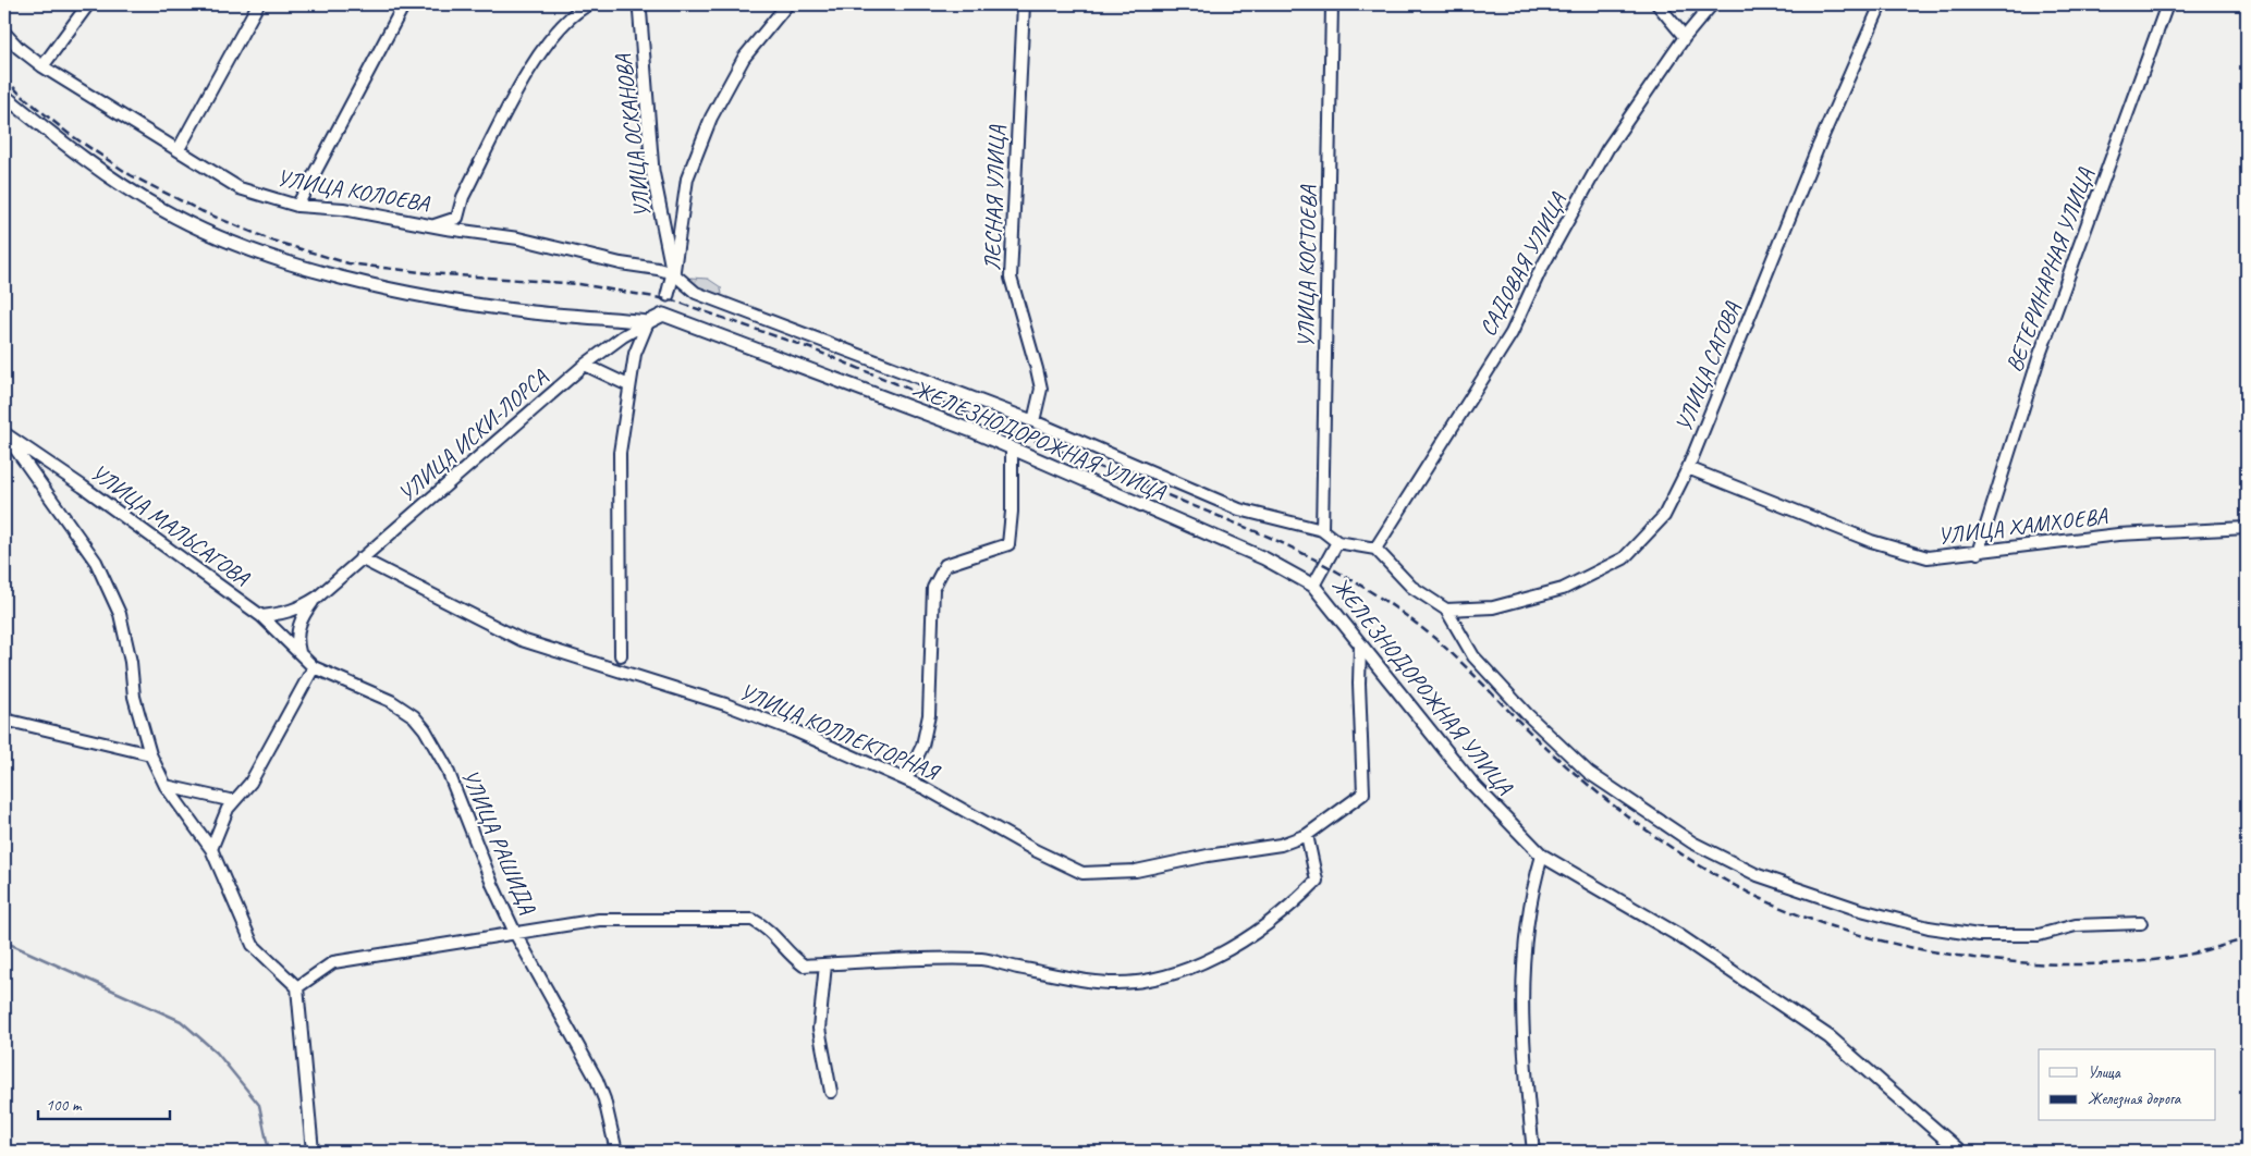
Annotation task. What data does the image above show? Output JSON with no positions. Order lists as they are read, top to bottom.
{
  "streets": {
    "street": [
      "УЛИЦА ОСКАНОВА",
      "УЛИЦА КОЛОЕВА",
      "ЛЕСНАЯ УЛИЦА",
      "САДОВАЯ УЛИЦА",
      "УЛИЦА КОСТОЕВА",
      "ВЕТЕРИНАРНАЯ УЛИЦА",
      "УЛИЦА САГОВА",
      "УЛИЦА ИСКИ-ЛОРСА",
      "ЖЕЛЕЗНОДОРОЖНАЯ УЛИЦА",
      "УЛИЦА МАЛЬСАГОВА",
      "УЛИЦА ХАМХОЕВА",
      "УЛИЦА КОЛЛЕКТОРНАЯ",
      "УЛИЦА РАШИДА"
    ]
  },
  "crossings": [
    ["УЛИЦА ОСКАНОВА", "УЛИЦА КОЛОЕВА"],
    ["УЛИЦА ОСКАНОВА", "УЛИЦА ИСКИ-ЛОРСА"],
    ["УЛИЦА ОСКАНОВА", "ЖЕЛЕЗНОДОРОЖНАЯ УЛИЦА"],
    ["ВЕТЕРИНАРНАЯ УЛИЦА", "УЛИЦА ХАМХОЕВА"],
    ["УЛИЦА САГОВА", "УЛИЦА ХАМХОЕВА"],
    ["УЛИЦА ИСКИ-ЛОРСА", "ЖЕЛЕЗНОДОРОЖНАЯ УЛИЦА"],
    ["УЛИЦА ИСКИ-ЛОРСА", "УЛИЦА МАЛЬСАГОВА"],
    ["УЛИЦА ИСКИ-ЛОРСА", "УЛИЦА КОЛЛЕКТОРНАЯ"],
    ["ЖЕЛЕЗНОДОРОЖНАЯ УЛИЦА", "УЛИЦА КОЛЛЕКТОРНАЯ"],
    ["УЛИЦА МАЛЬСАГОВА", "УЛИЦА РАШИДА"]
  ],
  "legend": ["Улица", "Железная дорога"],
  "scale_bar": "100 m"
}
